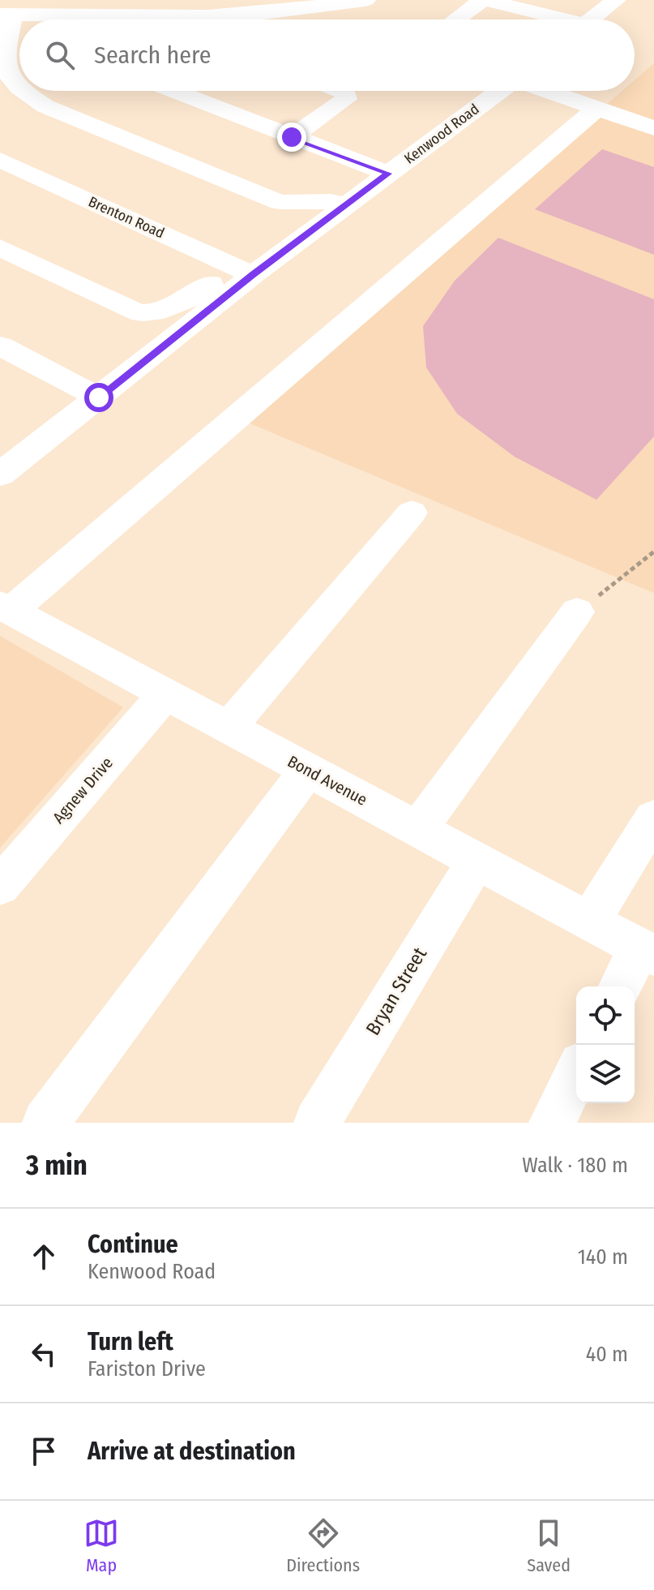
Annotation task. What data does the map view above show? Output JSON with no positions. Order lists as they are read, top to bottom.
{
  "streets": {
    "street": [
      "Kenwood Road",
      "Brenton Road",
      "Bond Avenue",
      "Agnew Drive",
      "Bryan Street"
    ]
  },
  "crossings": [
    ["Kenwood Road", "Brenton Road"],
    ["Bond Avenue", "Agnew Drive"],
    ["Bond Avenue", "Bryan Street"]
  ],
  "page": {
    "search": "Search here",
    "heading": ["3 min", "Walk · 180 m"],
    "list": [
      ["Continue", "Kenwood Road", "140 m"],
      ["Turn left", "Fariston Drive", "40 m"],
      "Arrive at destination"
    ],
    "nav": ["Map", "Directions", "Saved"]
  }
}
